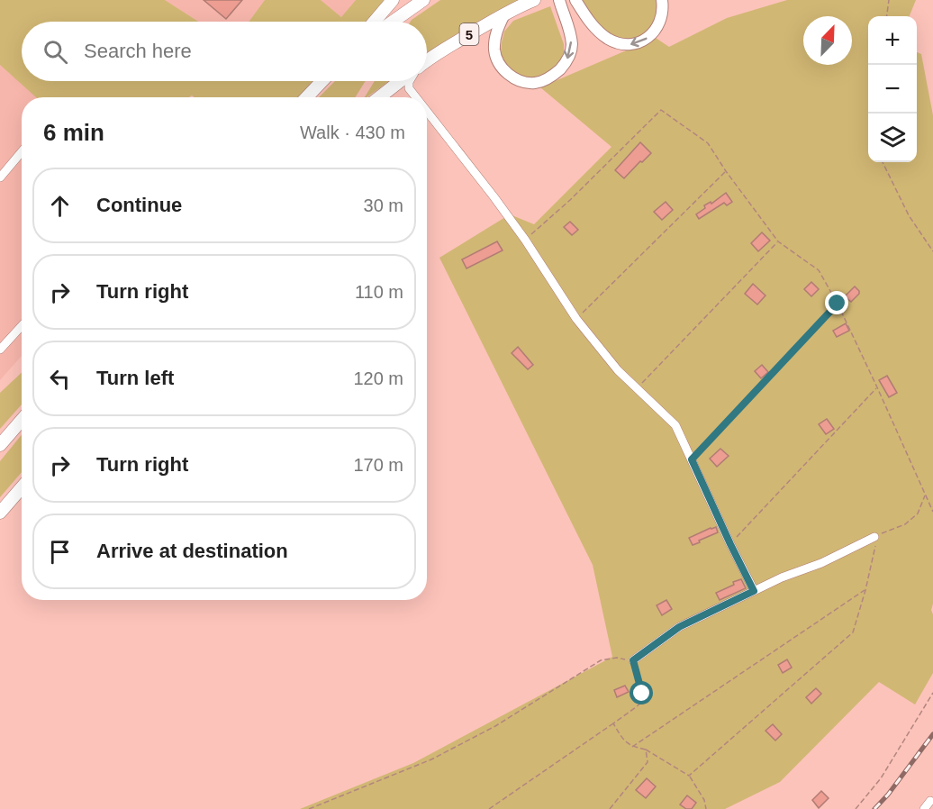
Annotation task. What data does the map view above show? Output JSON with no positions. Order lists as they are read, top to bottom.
{
  "streets": {
    "highway": ["5"]
  },
  "north": "top right",
  "page": {
    "map_buttons": ["+", "−"],
    "search": "Search here",
    "heading": ["6 min", "Walk · 430 m"],
    "list": [
      ["Continue", "30 m"],
      ["Turn right", "110 m"],
      ["Turn left", "120 m"],
      ["Turn right", "170 m"],
      "Arrive at destination"
    ]
  }
}
